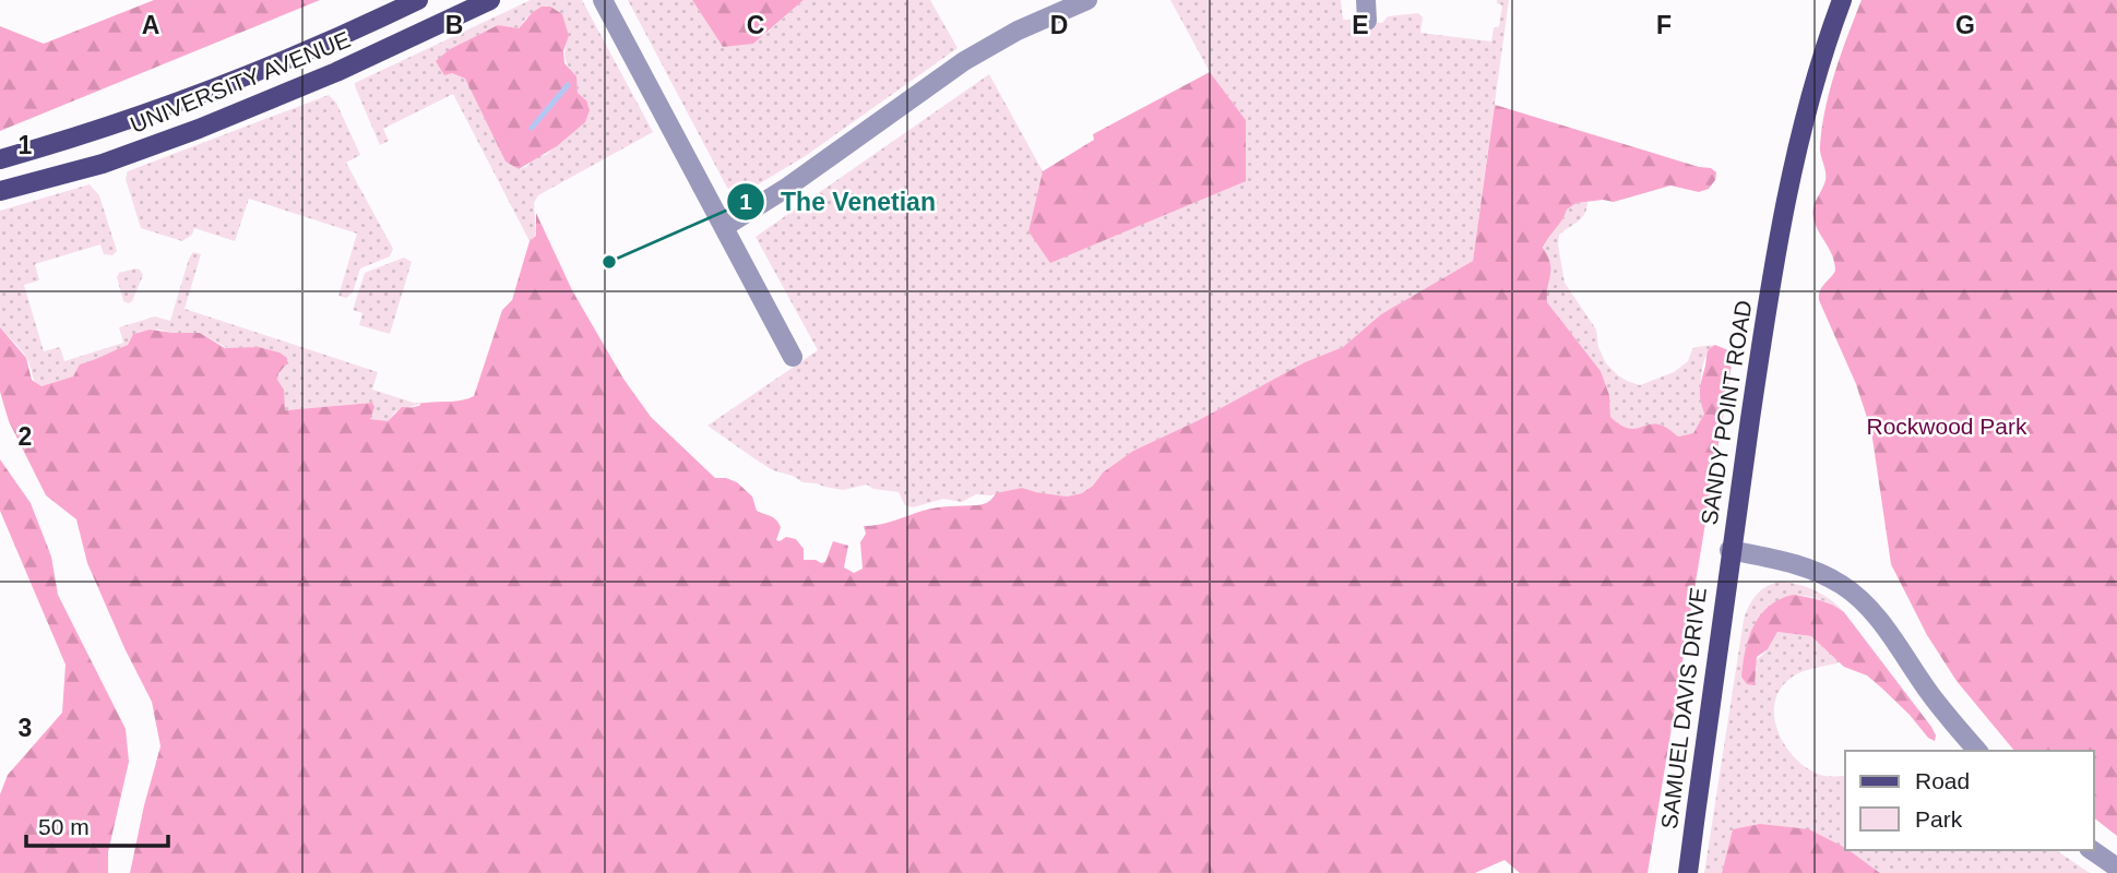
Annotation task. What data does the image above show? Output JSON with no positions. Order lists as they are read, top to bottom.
{
  "streets": {
    "main road": ["UNIVERSITY AVENUE", "SANDY POINT ROAD", "SAMUEL DAVIS DRIVE"]
  },
  "crossings": [
    ["SANDY POINT ROAD", "SAMUEL DAVIS DRIVE"]
  ],
  "parks": ["Rockwood Park"],
  "places": ["The Venetian"],
  "legend": ["Road", "Park"],
  "scale_bar": "50 m",
  "grid": {
    "columns": [
      "A",
      "B",
      "C",
      "D",
      "E",
      "F",
      "G"
    ],
    "rows": ["1", "2", "3"]
  }
}
